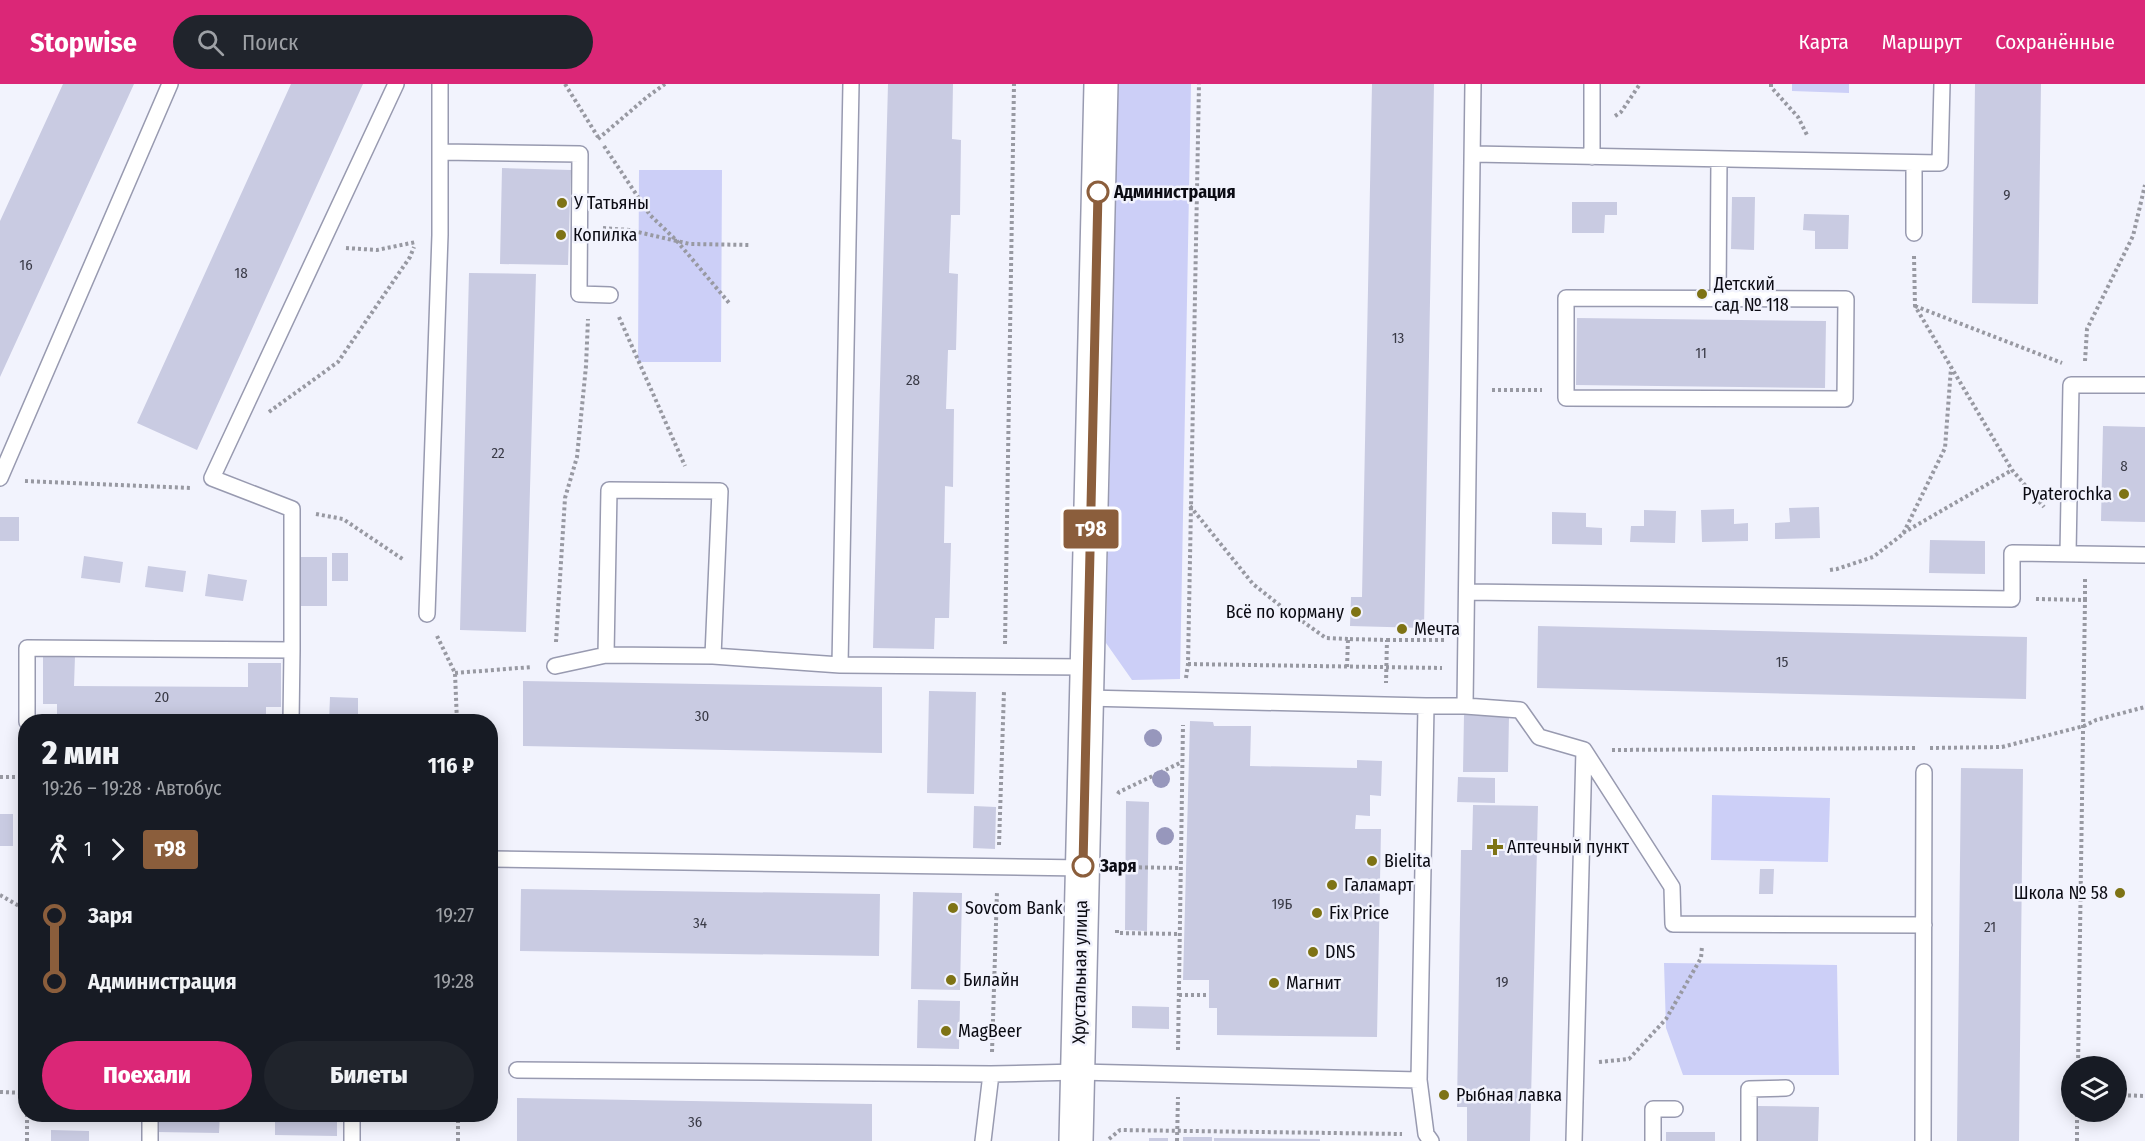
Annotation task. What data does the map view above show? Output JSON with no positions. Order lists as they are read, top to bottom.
{
  "streets": {
    "main road": ["Хрустальная улица"]
  },
  "places": {
    "other": [
      "Администрация",
      "У Татьяны",
      "Копилка",
      "Детский сад № 118",
      "Pyaterochka",
      "Всё по корману",
      "Мечта",
      "Bielita",
      "Заря",
      "Галамарт",
      "Школа № 58",
      "Sovcom Bank",
      "Fix Price",
      "DNS",
      "Билайн",
      "Магнит",
      "MagBeer",
      "Рыбная лавка"
    ],
    "health": ["Аптечный пункт"]
  },
  "lines": ["bus line т98"],
  "house_numbers": [
    "9",
    "16",
    "18",
    "13",
    "11",
    "28",
    "22",
    "8",
    "15",
    "20",
    "30",
    "19Б",
    "34",
    "21",
    "19",
    "36"
  ],
  "page": {
    "header": "Stopwise",
    "search": "Поиск",
    "nav": ["Карта", "Маршрут", "Сохранённые"],
    "on_map": "т98",
    "heading": ["2 мин", "19:26 – 19:28 · Автобус", "116 ₽"],
    "legs": ["1", "т98"],
    "list": [
      {
        "name": "Заря",
        "value": "19:27"
      },
      {
        "name": "Администрация",
        "value": "19:28"
      }
    ],
    "buttons": ["Поехали", "Билеты"]
  }
}
